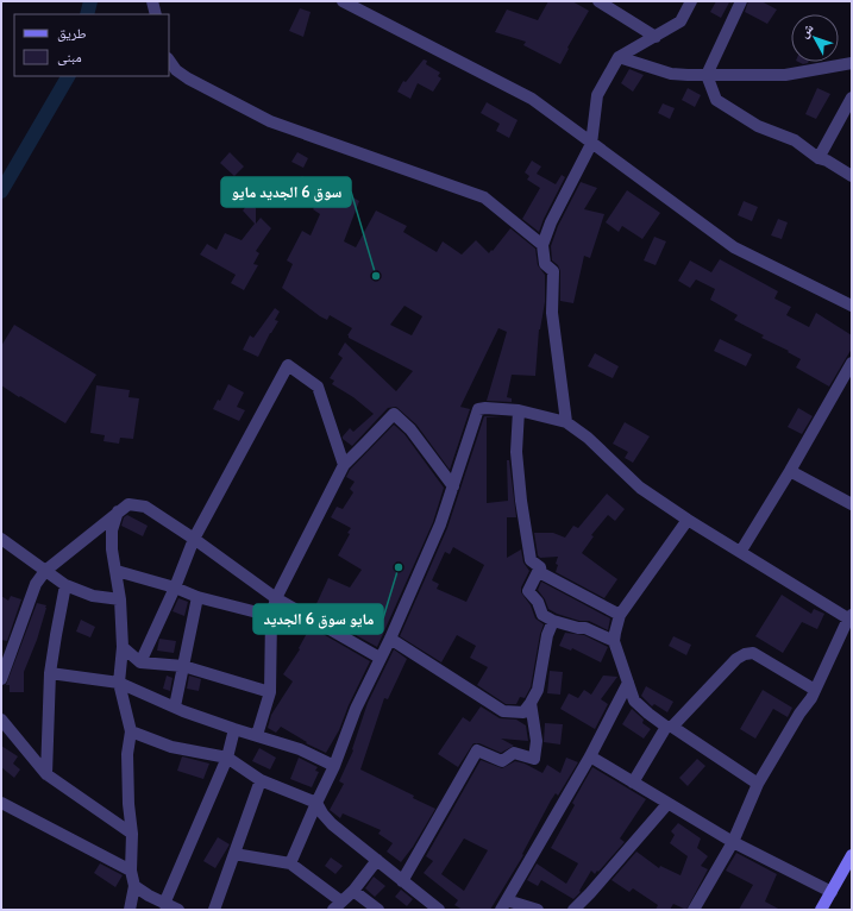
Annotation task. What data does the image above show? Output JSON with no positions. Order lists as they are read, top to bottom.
{
  "places": ["سوق 6 الجديد مايو", "مايو سوق 6 الجديد"],
  "legend": ["طريق", "مبنى"],
  "north": "top left"
}
